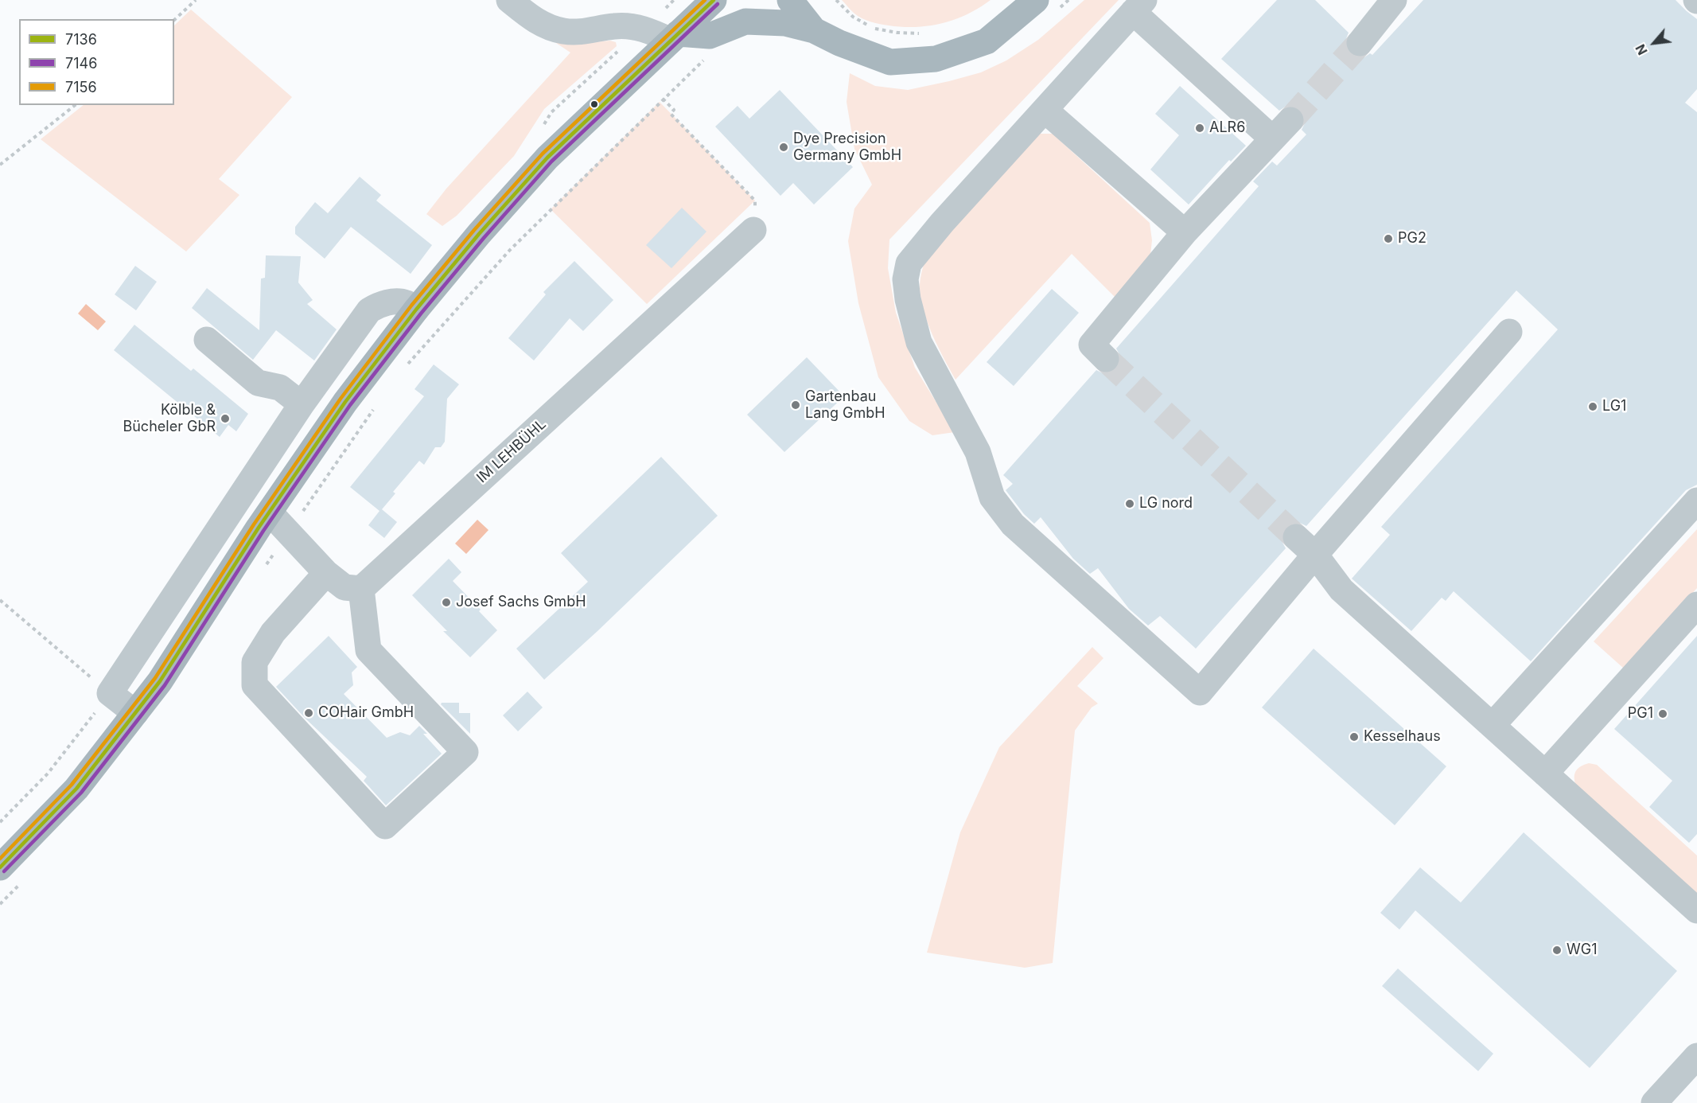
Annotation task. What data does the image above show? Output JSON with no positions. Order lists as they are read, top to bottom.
{
  "streets": {
    "street": ["IM LEHBÜHL"]
  },
  "places": [
    "ALR6",
    "Dye Precision Germany GmbH",
    "PG2",
    "Gartenbau Lang GmbH",
    "LG1",
    "Kölble & Bücheler GbR",
    "LG nord",
    "Josef Sachs GmbH",
    "COHair GmbH",
    "PG1",
    "Kesselhaus",
    "WG1"
  ],
  "lines": ["transit line 7136", "transit line 7156", "transit line 7146"],
  "legend": ["7136", "7146", "7156"],
  "north": "bottom left"
}
